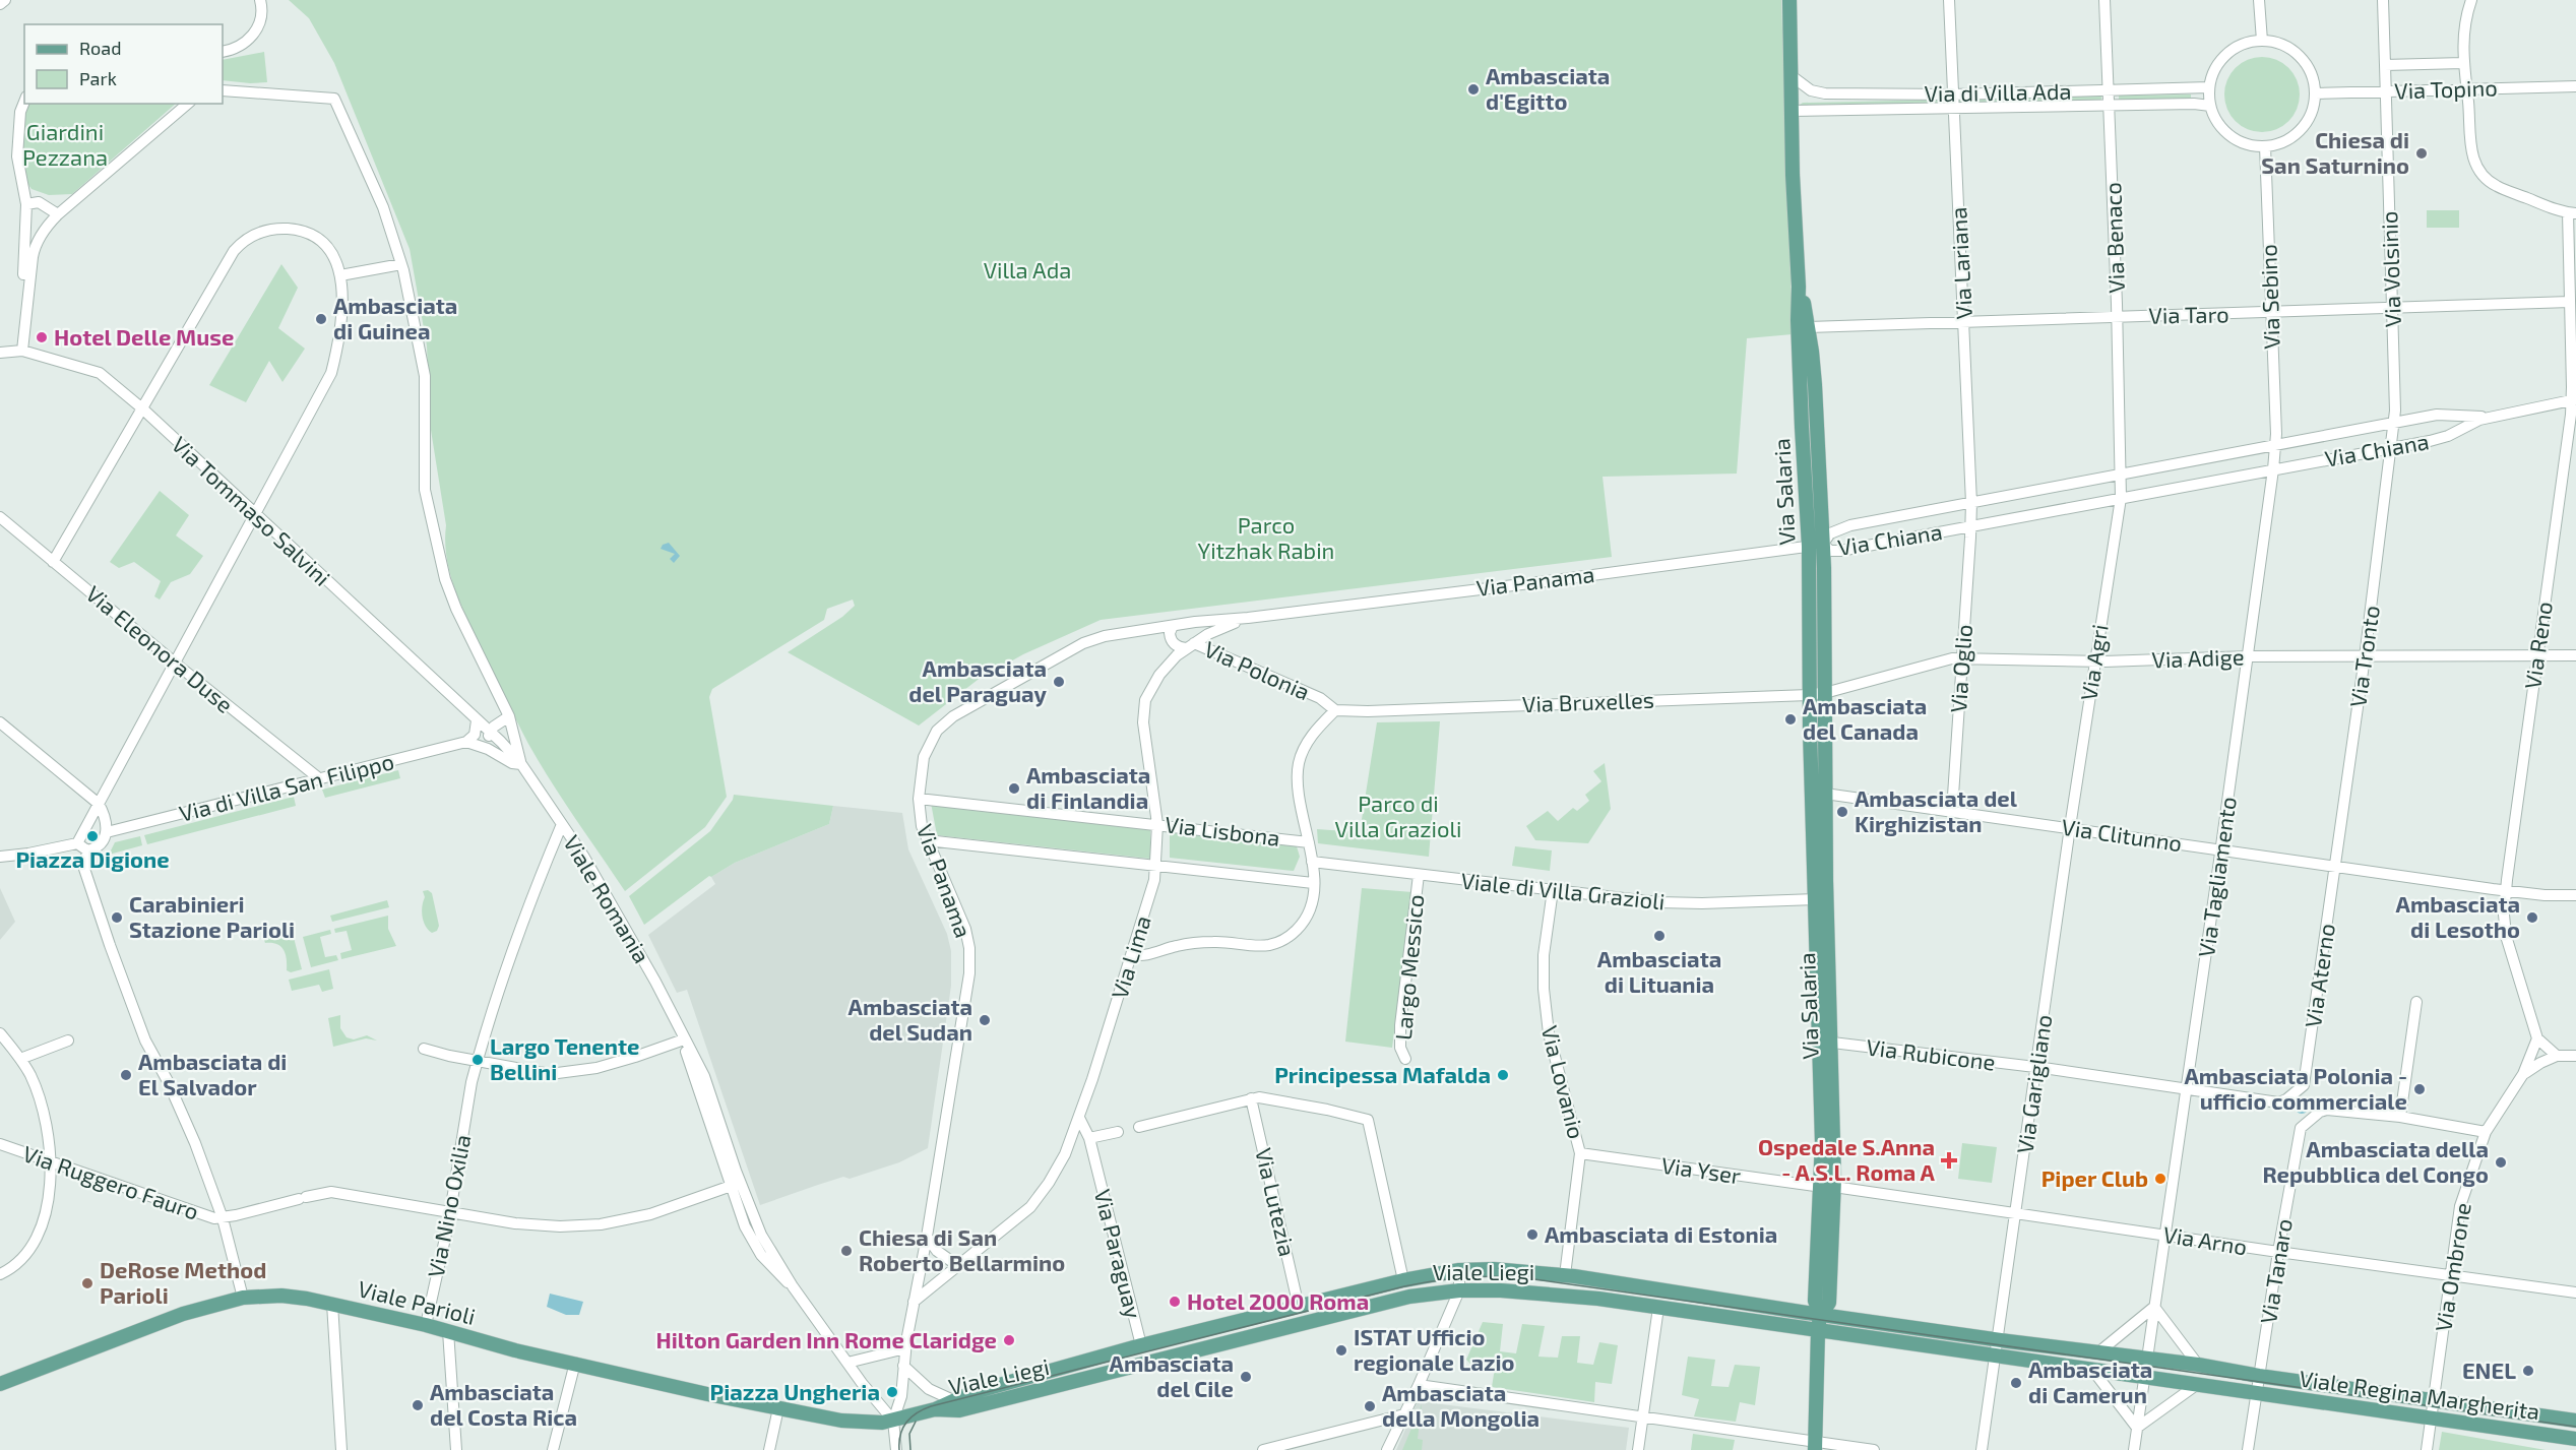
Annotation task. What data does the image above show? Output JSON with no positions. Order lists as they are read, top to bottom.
{
  "streets": {
    "main road": [
      "Via Salaria",
      "Viale Liegi",
      "Viale Parioli",
      "Viale Regina Margherita"
    ],
    "street": [
      "Via Topino",
      "Via di Villa Ada",
      "Via Benaco",
      "Via Lariana",
      "Via Volsinio",
      "Via Sebino",
      "Via Taro",
      "Via Chiana",
      "Via Tommaso Salvini",
      "Via Panama",
      "Via Reno",
      "Via Eleonora Duse",
      "Via Tronto",
      "Via Adige",
      "Via Agri",
      "Via Oglio",
      "Via Polonia",
      "Via Bruxelles",
      "Via di Villa San Filippo",
      "Via Lisbona",
      "Via Clitunno",
      "Via Tagliamento",
      "Viale di Villa Grazioli",
      "Viale Romania",
      "Via Lima",
      "Largo Messico",
      "Via Aterno",
      "Via Rubicone",
      "Via Lovanio",
      "Via Garigliano",
      "Via Yser",
      "Via Ruggero Fauro",
      "Via Lutezia",
      "Via Nino Oxilia",
      "Via Arno",
      "Via Paraguay",
      "Via Ombrone",
      "Via Tanaro"
    ]
  },
  "crossings": [
    ["Via Topino", "Via di Villa Ada"],
    ["Via Topino", "Via Volsinio"],
    ["Via Topino", "Via Sebino"],
    ["Via di Villa Ada", "Via Benaco"],
    ["Via di Villa Ada", "Via Lariana"],
    ["Via di Villa Ada", "Via Sebino"],
    ["Via di Villa Ada", "Via Salaria"],
    ["Via Benaco", "Via Taro"],
    ["Via Benaco", "Via Chiana"],
    ["Via Lariana", "Via Taro"],
    ["Via Lariana", "Via Chiana"],
    ["Via Lariana", "Via Oglio"],
    ["Via Volsinio", "Via Taro"],
    ["Via Volsinio", "Via Chiana"],
    ["Via Volsinio", "Via Tronto"],
    ["Via Sebino", "Via Taro"],
    ["Via Sebino", "Via Chiana"],
    ["Via Sebino", "Via Tagliamento"],
    ["Via Taro", "Via Salaria"],
    ["Via Taro", "Via Reno"],
    ["Via Chiana", "Via Salaria"],
    ["Via Chiana", "Via Panama"],
    ["Via Chiana", "Via Reno"],
    ["Via Chiana", "Via Tronto"],
    ["Via Chiana", "Via Agri"],
    ["Via Chiana", "Via Oglio"],
    ["Via Chiana", "Via Tagliamento"],
    ["Via Salaria", "Via Panama"],
    ["Via Salaria", "Via Adige"],
    ["Via Salaria", "Via Bruxelles"],
    ["Via Salaria", "Via Clitunno"],
    ["Via Salaria", "Viale di Villa Grazioli"],
    ["Via Salaria", "Via Rubicone"],
    ["Via Salaria", "Via Yser"],
    ["Via Salaria", "Via Arno"],
    ["Via Salaria", "Viale Liegi"],
    ["Via Salaria", "Viale Regina Margherita"],
    ["Via Tommaso Salvini", "Viale Romania"],
    ["Via Panama", "Via Polonia"],
    ["Via Panama", "Via Lisbona"],
    ["Via Panama", "Via Lima"],
    ["Via Reno", "Via Adige"],
    ["Via Reno", "Via Clitunno"],
    ["Via Reno", "Via Ombrone"],
    ["Via Eleonora Duse", "Via di Villa San Filippo"],
    ["Via Tronto", "Via Adige"],
    ["Via Tronto", "Via Clitunno"],
    ["Via Tronto", "Via Aterno"],
    ["Via Adige", "Via Agri"],
    ["Via Adige", "Via Oglio"],
    ["Via Adige", "Via Tagliamento"],
    ["Via Agri", "Via Clitunno"],
    ["Via Agri", "Via Garigliano"],
    ["Via Oglio", "Via Clitunno"],
    ["Via Polonia", "Via Bruxelles"],
    ["Via Polonia", "Via Lima"],
    ["Via Lisbona", "Via Lima"],
    ["Via Clitunno", "Via Tagliamento"],
    ["Via Clitunno", "Via Aterno"],
    ["Via Clitunno", "Via Garigliano"],
    ["Via Tagliamento", "Via Rubicone"],
    ["Via Tagliamento", "Via Arno"],
    ["Via Tagliamento", "Viale Regina Margherita"],
    ["Viale di Villa Grazioli", "Largo Messico"],
    ["Viale di Villa Grazioli", "Via Lovanio"],
    ["Via Lima", "Via Paraguay"],
    ["Via Aterno", "Via Rubicone"],
    ["Via Rubicone", "Via Garigliano"],
    ["Via Lovanio", "Via Yser"],
    ["Via Lovanio", "Viale Liegi"],
    ["Via Garigliano", "Via Arno"],
    ["Via Garigliano", "Viale Regina Margherita"],
    ["Via Yser", "Via Arno"],
    ["Via Lutezia", "Viale Liegi"],
    ["Via Nino Oxilia", "Viale Parioli"],
    ["Via Arno", "Via Ombrone"],
    ["Via Arno", "Via Tanaro"],
    ["Via Paraguay", "Viale Liegi"],
    ["Via Ombrone", "Viale Regina Margherita"],
    ["Via Tanaro", "Viale Regina Margherita"],
    ["Viale Liegi", "Viale Regina Margherita"]
  ],
  "parks": [
    "Giardini Pezzana",
    "Villa Ada",
    "Parco Yitzhak Rabin",
    "Parco di Villa Grazioli"
  ],
  "places": {
    "other": [
      "Ambasciata d'Egitto",
      "Chiesa di San Saturnino",
      "Ambasciata di Guinea",
      "Hotel Delle Muse",
      "Ambasciata del Paraguay",
      "Ambasciata del Canada",
      "Ambasciata di Finlandia",
      "Ambasciata del Kirghizistan",
      "Piazza Digione",
      "Carabinieri Stazione Parioli",
      "Ambasciata di Lesotho",
      "Ambasciata di Lituania",
      "Ambasciata del Sudan",
      "Largo Tenente Bellini",
      "Ambasciata di El Salvador",
      "Principessa Mafalda",
      "Ambasciata Polonia - ufficio commerciale",
      "Ambasciata della Repubblica del Congo",
      "Piper Club",
      "Ambasciata di Estonia",
      "Chiesa di San Roberto Bellarmino",
      "DeRose Method Parioli",
      "Hotel 2000 Roma",
      "Hilton Garden Inn Rome Claridge",
      "ISTAT Ufficio regionale Lazio",
      "ENEL",
      "Ambasciata del Cile",
      "Ambasciata di Camerun",
      "Piazza Ungheria",
      "Ambasciata del Costa Rica",
      "Ambasciata della Mongolia"
    ],
    "health": ["Ospedale S.Anna - A.S.L. Roma A"]
  },
  "legend": ["Road", "Park"]
}
